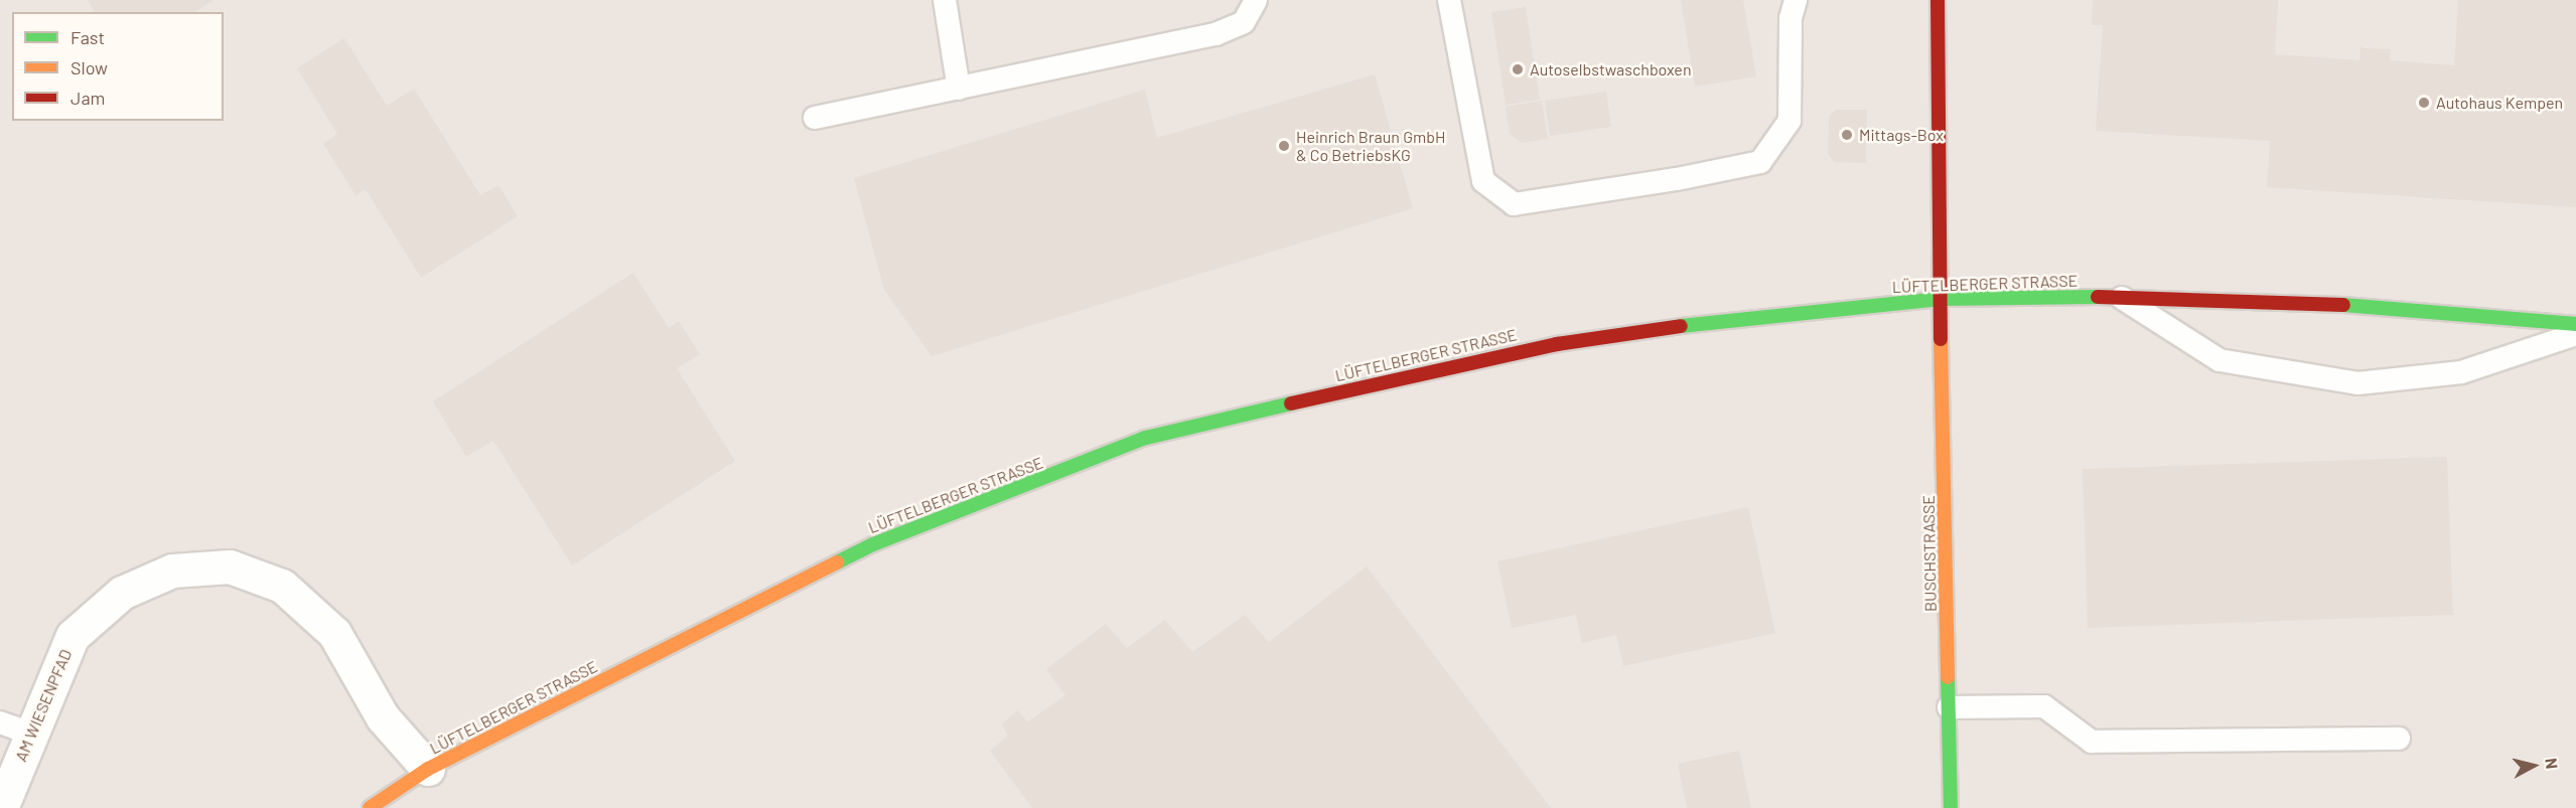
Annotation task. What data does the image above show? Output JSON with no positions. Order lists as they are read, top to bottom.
{
  "streets": {
    "main road": ["LÜFTELBERGER STRASSE", "BUSCHSTRASSE"],
    "street": ["AM WIESENPFAD"]
  },
  "crossings": [
    ["LÜFTELBERGER STRASSE", "BUSCHSTRASSE"],
    ["LÜFTELBERGER STRASSE", "AM WIESENPFAD"]
  ],
  "places": [
    "Autoselbstwaschboxen",
    "Autohaus Kempen",
    "Mittags-Box",
    "Heinrich Braun GmbH & Co BetriebsKG"
  ],
  "legend": ["Fast", "Slow", "Jam"],
  "north": "right"
}
